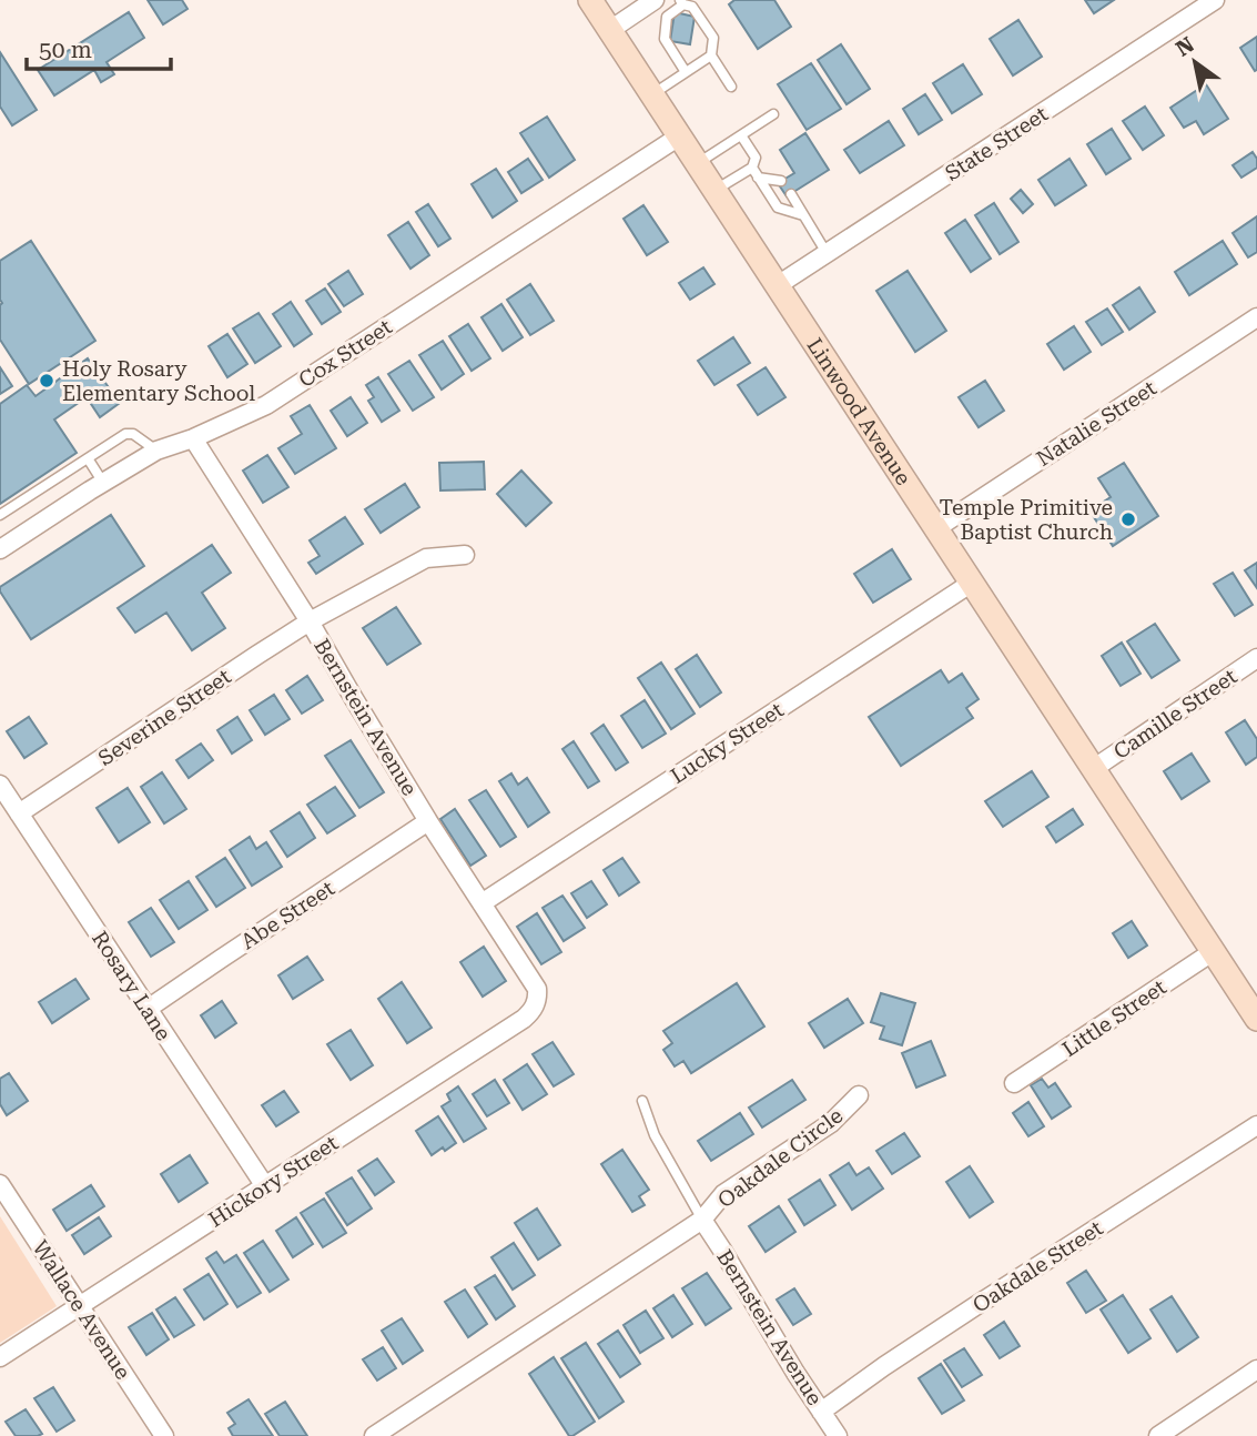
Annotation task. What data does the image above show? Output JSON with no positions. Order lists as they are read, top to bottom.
{
  "streets": {
    "main road": ["Linwood Avenue"],
    "street": [
      "State Street",
      "Cox Street",
      "Natalie Street",
      "Camille Street",
      "Severine Street",
      "Bernstein Avenue",
      "Lucky Street",
      "Abe Street",
      "Rosary Lane",
      "Little Street",
      "Oakdale Circle",
      "Hickory Street",
      "Oakdale Street",
      "Wallace Avenue"
    ]
  },
  "crossings": [
    ["State Street", "Linwood Avenue"],
    ["Cox Street", "Linwood Avenue"],
    ["Cox Street", "Bernstein Avenue"],
    ["Linwood Avenue", "Natalie Street"],
    ["Linwood Avenue", "Camille Street"],
    ["Linwood Avenue", "Lucky Street"],
    ["Linwood Avenue", "Little Street"],
    ["Severine Street", "Bernstein Avenue"],
    ["Severine Street", "Rosary Lane"],
    ["Bernstein Avenue", "Lucky Street"],
    ["Bernstein Avenue", "Abe Street"],
    ["Bernstein Avenue", "Oakdale Circle"],
    ["Bernstein Avenue", "Hickory Street"],
    ["Bernstein Avenue", "Oakdale Street"],
    ["Abe Street", "Rosary Lane"],
    ["Rosary Lane", "Hickory Street"],
    ["Hickory Street", "Wallace Avenue"]
  ],
  "places": ["Holy Rosary Elementary School", "Temple Primitive Baptist Church"],
  "scale_bar": "50 m",
  "north": "top left"
}
